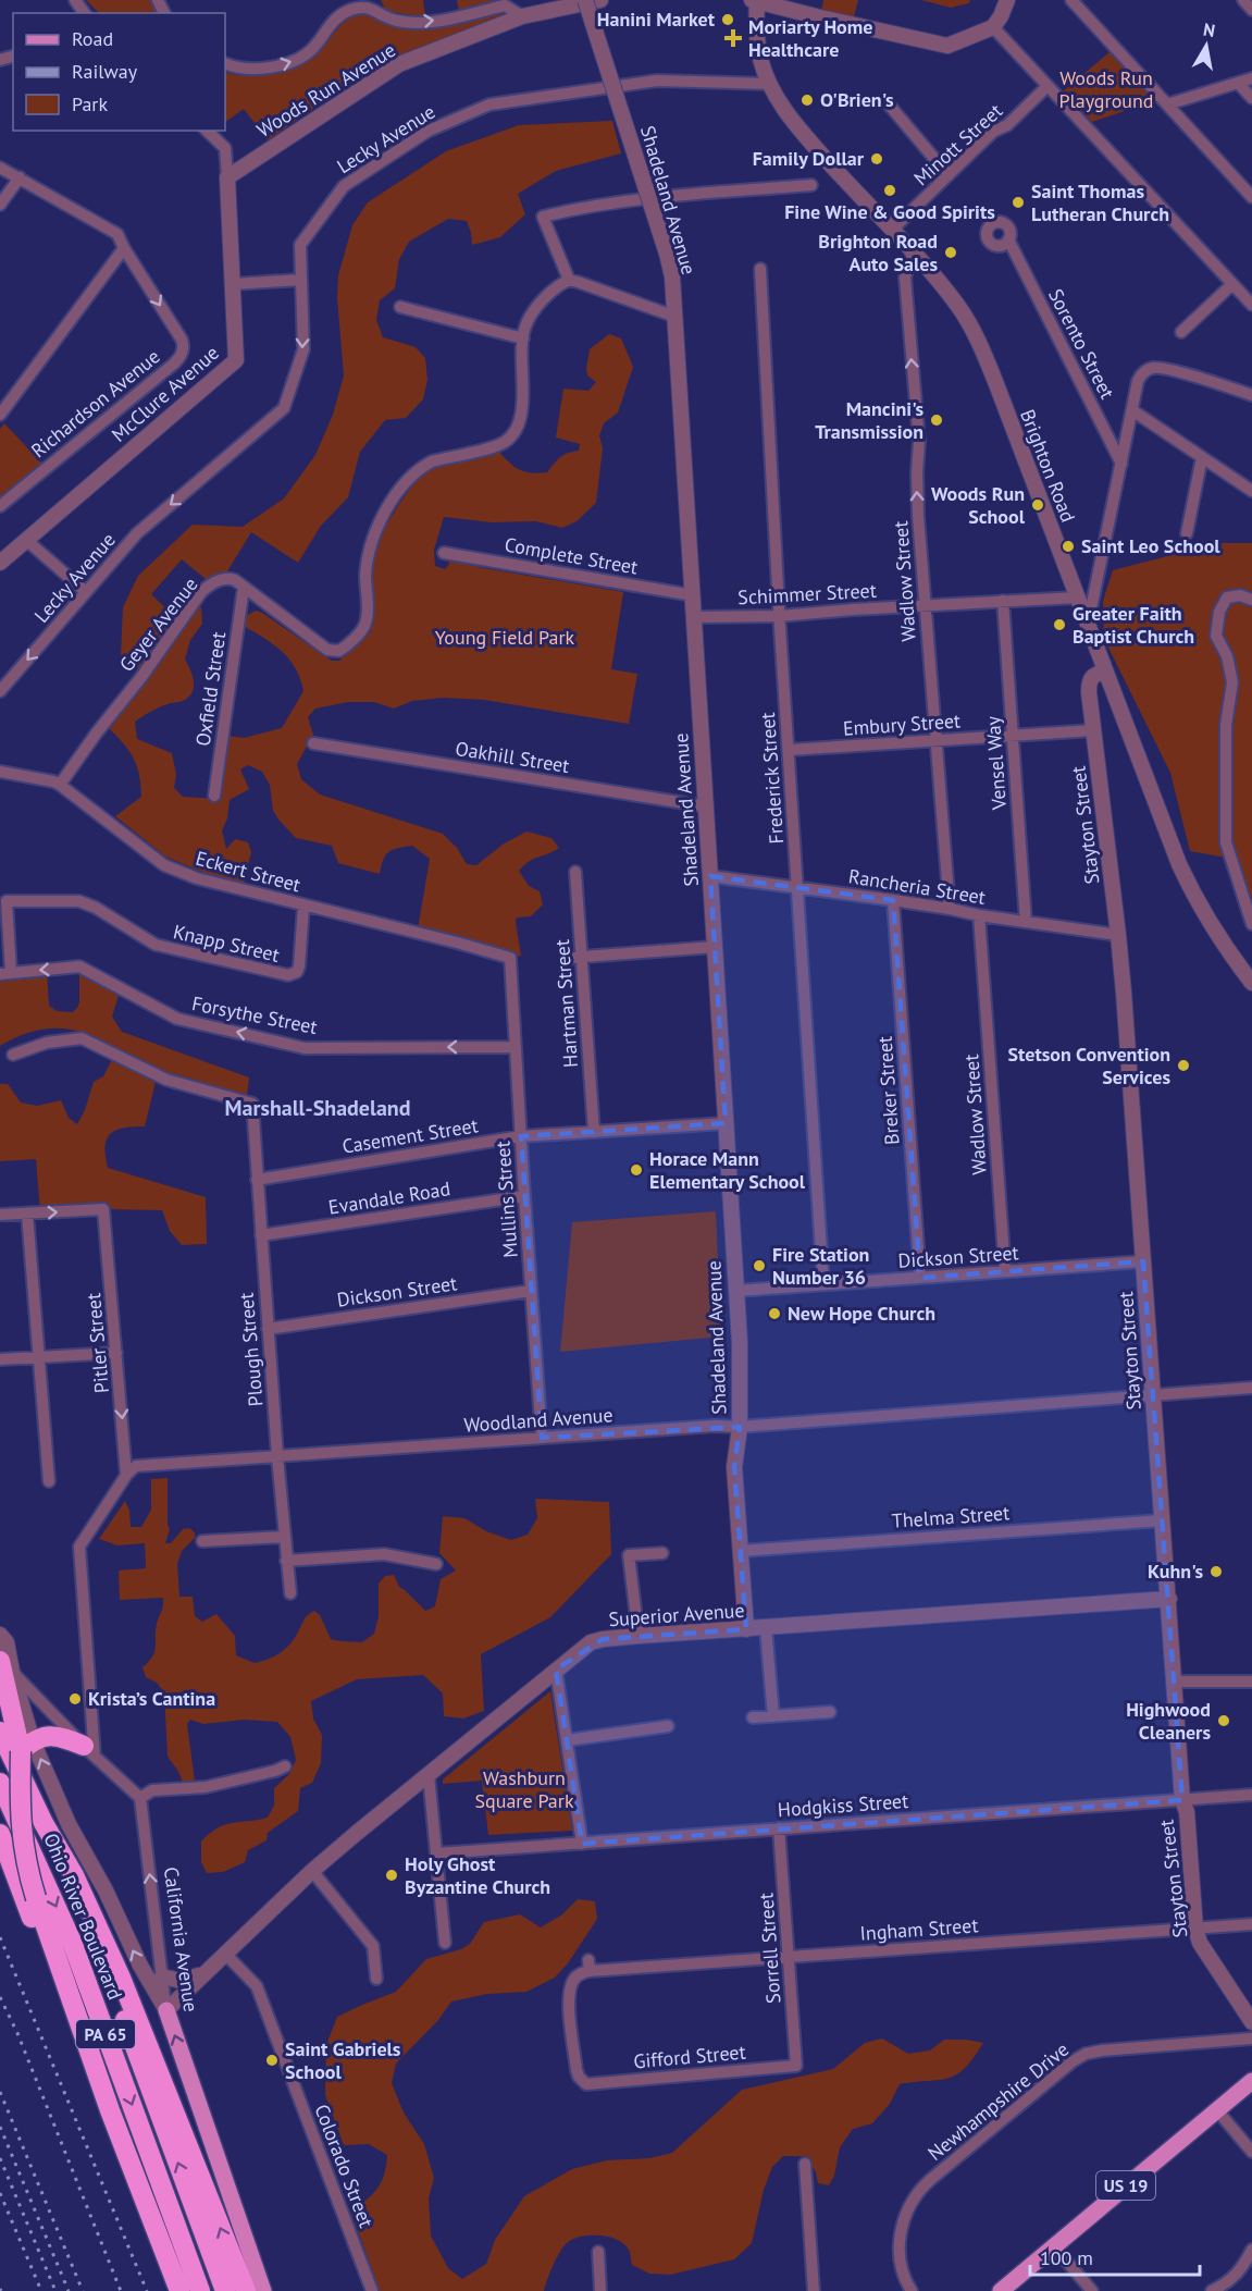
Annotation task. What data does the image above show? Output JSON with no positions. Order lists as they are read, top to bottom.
{
  "streets": {
    "highway": ["Ohio River Boulevard", "PA 65"],
    "main road": ["California Avenue", "US 19"],
    "street": [
      "Woods Run Avenue",
      "Lecky Avenue",
      "Minott Street",
      "Shadeland Avenue",
      "Sorento Street",
      "McClure Avenue",
      "Richardson Avenue",
      "Brighton Road",
      "Complete Street",
      "Wadlow Street",
      "Schimmer Street",
      "Geyer Avenue",
      "Oxfield Street",
      "Embury Street",
      "Oakhill Street",
      "Vensel Way",
      "Frederick Street",
      "Stayton Street",
      "Eckert Street",
      "Rancheria Street",
      "Knapp Street",
      "Hartman Street",
      "Forsythe Street",
      "Breker Street",
      "Casement Street",
      "Evandale Road",
      "Mullins Street",
      "Dickson Street",
      "Pitler Street",
      "Plough Street",
      "Woodland Avenue",
      "Thelma Street",
      "Superior Avenue",
      "Hodgkiss Street",
      "Ingham Street",
      "Sorrell Street",
      "Gifford Street",
      "Newhampshire Drive",
      "Colorado Street"
    ]
  },
  "crossings": [
    ["Woods Run Avenue", "McClure Avenue"],
    ["Lecky Avenue", "Brighton Road"],
    ["Minott Street", "Brighton Road"],
    ["Shadeland Avenue", "Complete Street"],
    ["Shadeland Avenue", "Schimmer Street"],
    ["Shadeland Avenue", "Oakhill Street"],
    ["Shadeland Avenue", "Rancheria Street"],
    ["Shadeland Avenue", "Casement Street"],
    ["Shadeland Avenue", "Dickson Street"],
    ["Shadeland Avenue", "Woodland Avenue"],
    ["Shadeland Avenue", "Thelma Street"],
    ["Shadeland Avenue", "Superior Avenue"],
    ["Brighton Road", "Wadlow Street"],
    ["Brighton Road", "Schimmer Street"],
    ["Brighton Road", "Stayton Street"],
    ["Wadlow Street", "Schimmer Street"],
    ["Wadlow Street", "Embury Street"],
    ["Wadlow Street", "Rancheria Street"],
    ["Wadlow Street", "Dickson Street"],
    ["Schimmer Street", "Vensel Way"],
    ["Schimmer Street", "Frederick Street"],
    ["Geyer Avenue", "Oxfield Street"],
    ["Geyer Avenue", "Eckert Street"],
    ["Embury Street", "Vensel Way"],
    ["Embury Street", "Frederick Street"],
    ["Embury Street", "Stayton Street"],
    ["Vensel Way", "Rancheria Street"],
    ["Frederick Street", "Rancheria Street"],
    ["Frederick Street", "Dickson Street"],
    ["Stayton Street", "Rancheria Street"],
    ["Stayton Street", "Dickson Street"],
    ["Stayton Street", "Woodland Avenue"],
    ["Stayton Street", "Thelma Street"],
    ["Stayton Street", "Superior Avenue"],
    ["Stayton Street", "Hodgkiss Street"],
    ["Stayton Street", "Ingham Street"],
    ["Eckert Street", "Knapp Street"],
    ["Eckert Street", "Mullins Street"],
    ["Rancheria Street", "Breker Street"],
    ["Knapp Street", "Forsythe Street"],
    ["Hartman Street", "Casement Street"],
    ["Forsythe Street", "Mullins Street"],
    ["Breker Street", "Dickson Street"],
    ["Casement Street", "Mullins Street"],
    ["Casement Street", "Plough Street"],
    ["Evandale Road", "Mullins Street"],
    ["Evandale Road", "Plough Street"],
    ["Mullins Street", "Dickson Street"],
    ["Mullins Street", "Woodland Avenue"],
    ["Dickson Street", "Plough Street"],
    ["Pitler Street", "Woodland Avenue"],
    ["Plough Street", "Woodland Avenue"],
    ["Superior Avenue", "California Avenue"],
    ["Superior Avenue", "Colorado Street"],
    ["Hodgkiss Street", "Sorrell Street"],
    ["Ohio River Boulevard", "PA 65"],
    ["Ingham Street", "Sorrell Street"],
    ["Ingham Street", "Gifford Street"],
    ["Sorrell Street", "Gifford Street"]
  ],
  "one_way": ["Lecky Avenue", "Forsythe Street"],
  "districts": ["Marshall-Shadeland"],
  "parks": ["Woods Run Playground", "Young Field Park", "Washburn Square Park"],
  "places": {
    "other": [
      "Hanini Market",
      "O'Brien's",
      "Family Dollar",
      "Fine Wine & Good Spirits",
      "Saint Thomas Lutheran Church",
      "Brighton Road Auto Sales",
      "Mancini's Transmission",
      "Woods Run School",
      "Saint Leo School",
      "Greater Faith Baptist Church",
      "Stetson Convention Services",
      "Horace Mann Elementary School",
      "Fire Station Number 36",
      "New Hope Church",
      "Kuhn's",
      "Krista’s Cantina",
      "Highwood Cleaners",
      "Holy Ghost Byzantine Church",
      "Saint Gabriels School"
    ],
    "health": ["Moriarty Home Healthcare"]
  },
  "legend": ["Road", "Railway", "Park"],
  "scale_bar": "100 m",
  "north": "top"
}
